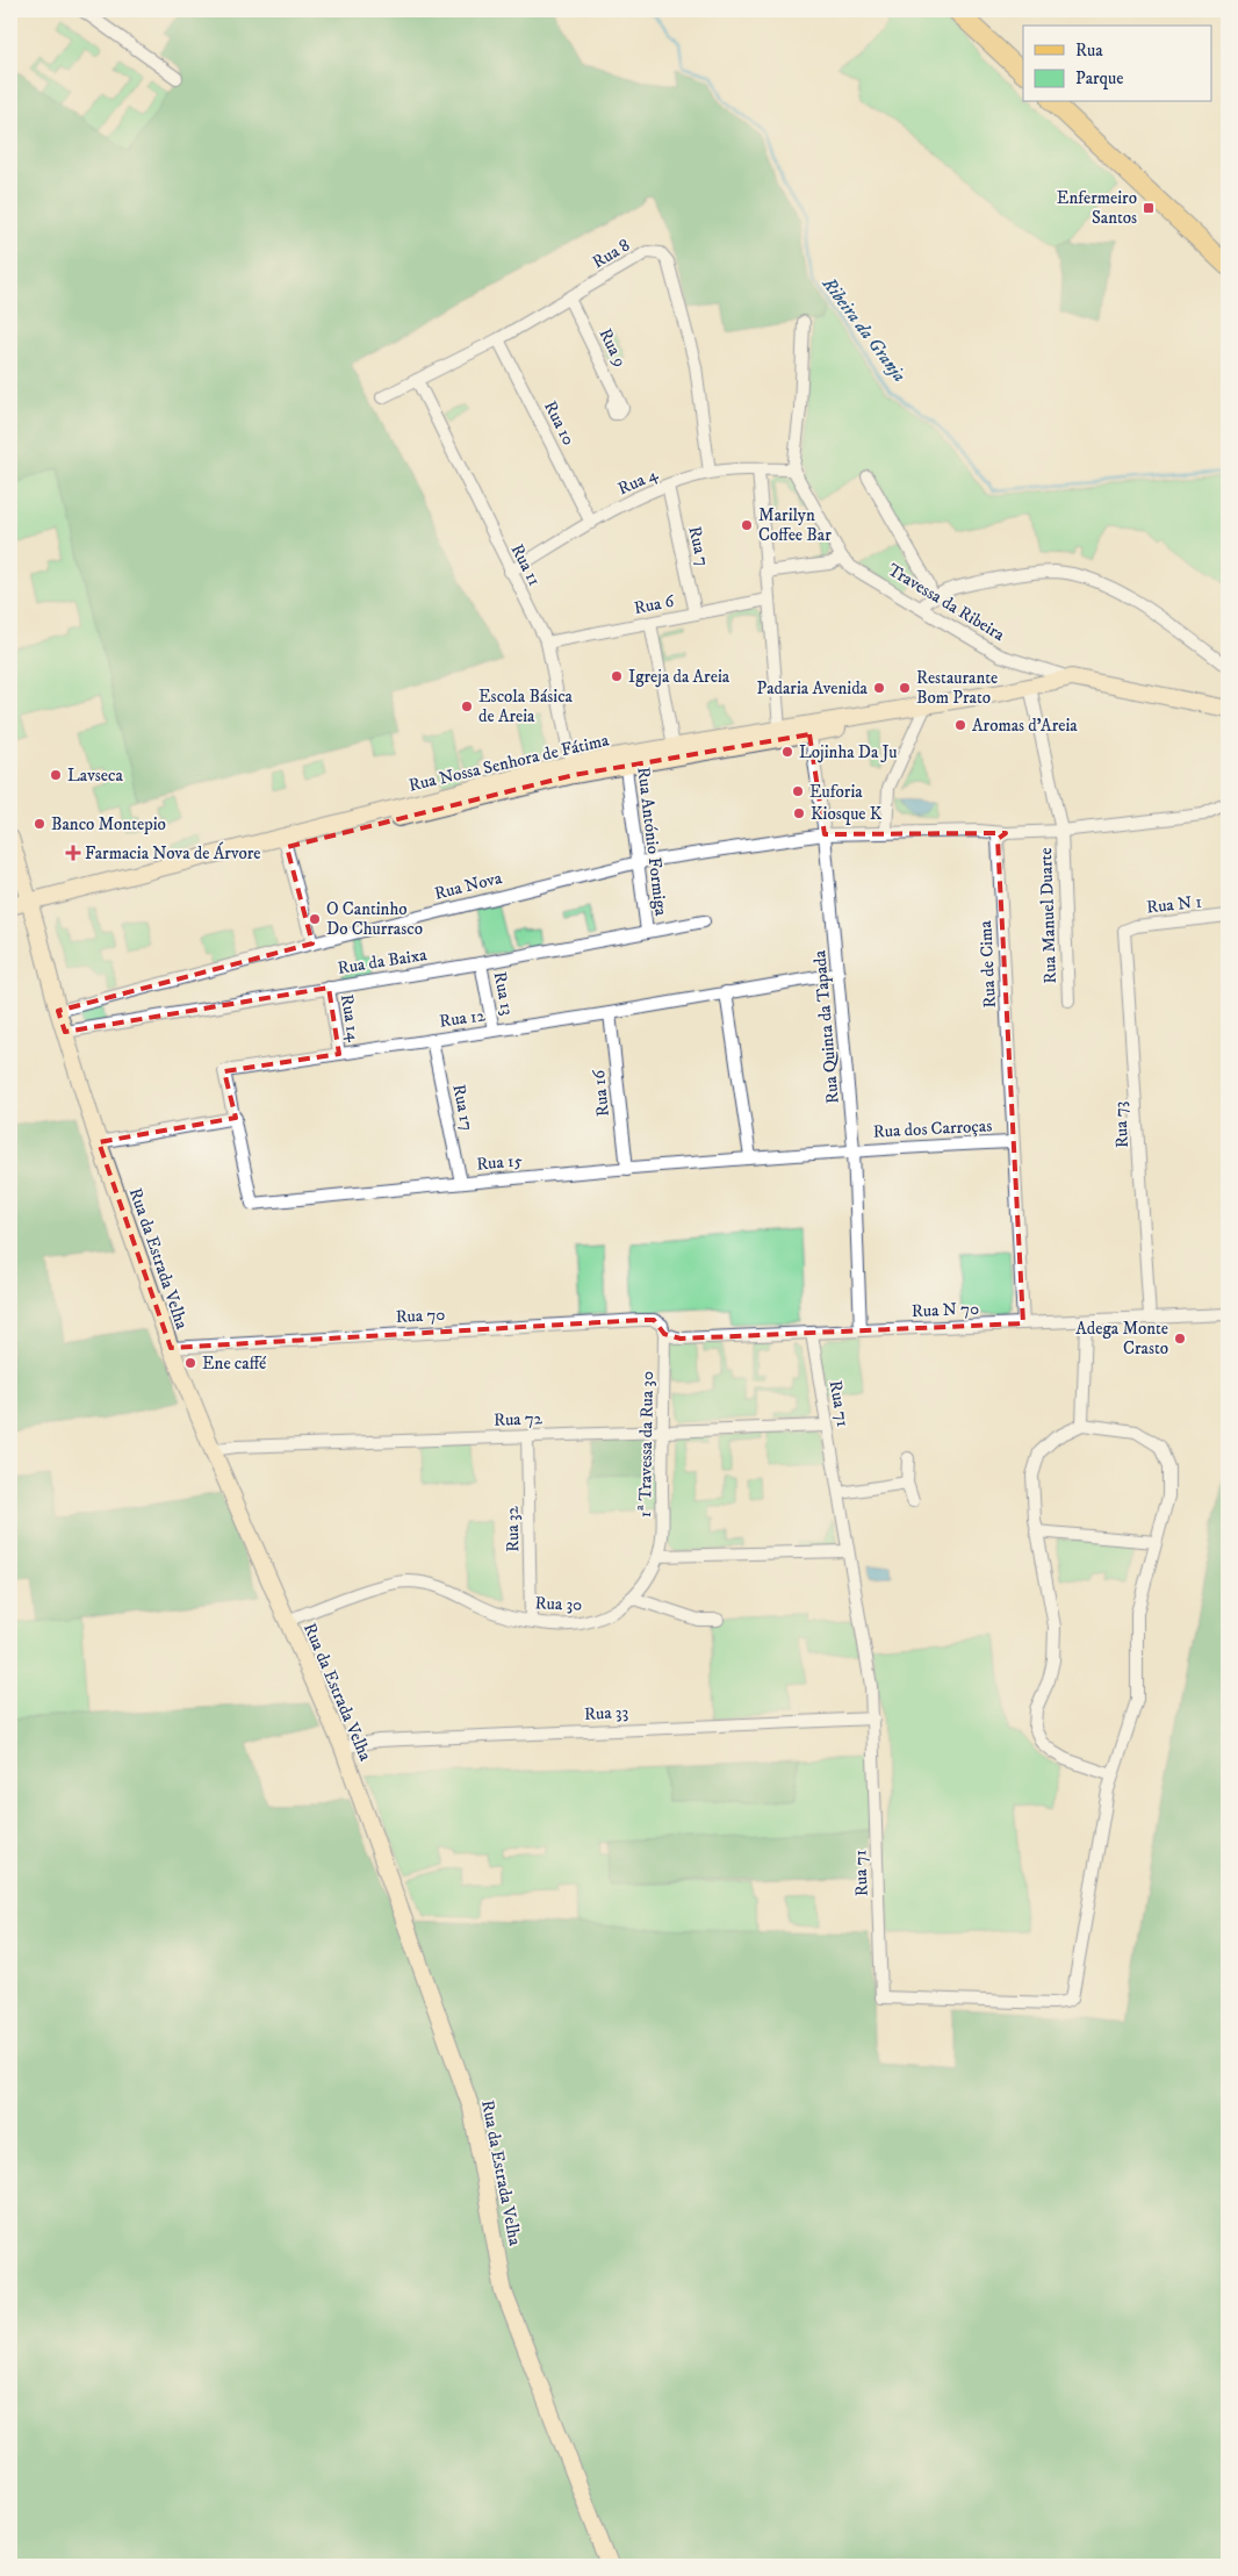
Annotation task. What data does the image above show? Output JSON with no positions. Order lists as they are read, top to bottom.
{
  "streets": {
    "street": [
      "Rua 8",
      "Rua 9",
      "Rua 10",
      "Rua 4",
      "Rua 7",
      "Rua 11",
      "Travessa da Ribeira",
      "Rua 6",
      "Rua Nossa Senhora de Fátima",
      "Rua António Formiga",
      "Rua Nova",
      "Rua N 1",
      "Rua Manuel Duarte",
      "Rua da Baixa",
      "Rua de Cima",
      "Rua 13",
      "Rua 14",
      "Rua 12",
      "Rua Quinta da Tapada",
      "Rua 16",
      "Rua 17",
      "Rua 73",
      "Rua dos Carroças",
      "Rua 15",
      "Rua da Estrada Velha",
      "Rua N 70",
      "Rua 70",
      "Rua 71",
      "Rua 72",
      "1ª Travessa da Rua 30",
      "Rua 32",
      "Rua 30",
      "Rua 33"
    ]
  },
  "crossings": [
    ["Rua 8", "Rua 9"],
    ["Rua 8", "Rua 10"],
    ["Rua 8", "Rua 4"],
    ["Rua 8", "Rua 11"],
    ["Rua 10", "Rua 4"],
    ["Rua 4", "Rua 7"],
    ["Rua 4", "Rua 11"],
    ["Rua 7", "Rua 6"],
    ["Rua 11", "Rua 6"],
    ["Rua 11", "Rua Nossa Senhora de Fátima"],
    ["Travessa da Ribeira", "Rua Nossa Senhora de Fátima"],
    ["Rua Nossa Senhora de Fátima", "Rua António Formiga"],
    ["Rua Nossa Senhora de Fátima", "Rua Manuel Duarte"],
    ["Rua Nossa Senhora de Fátima", "Rua Quinta da Tapada"],
    ["Rua Nossa Senhora de Fátima", "Rua da Estrada Velha"],
    ["Rua António Formiga", "Rua Nova"],
    ["Rua António Formiga", "Rua da Baixa"],
    ["Rua Nova", "Rua de Cima"],
    ["Rua Nova", "Rua Quinta da Tapada"],
    ["Rua Nova", "Rua da Estrada Velha"],
    ["Rua N 1", "Rua 73"],
    ["Rua da Baixa", "Rua 13"],
    ["Rua da Baixa", "Rua 14"],
    ["Rua da Baixa", "Rua da Estrada Velha"],
    ["Rua de Cima", "Rua dos Carroças"],
    ["Rua de Cima", "Rua N 70"],
    ["Rua 13", "Rua 12"],
    ["Rua 14", "Rua 12"],
    ["Rua 12", "Rua Quinta da Tapada"],
    ["Rua 12", "Rua 16"],
    ["Rua 12", "Rua 17"],
    ["Rua 12", "Rua 15"],
    ["Rua Quinta da Tapada", "Rua dos Carroças"],
    ["Rua Quinta da Tapada", "Rua 15"],
    ["Rua Quinta da Tapada", "Rua N 70"],
    ["Rua 16", "Rua 15"],
    ["Rua 17", "Rua 15"],
    ["Rua 73", "Rua N 70"],
    ["Rua dos Carroças", "Rua 15"],
    ["Rua da Estrada Velha", "Rua 70"],
    ["Rua da Estrada Velha", "Rua 72"],
    ["Rua da Estrada Velha", "Rua 30"],
    ["Rua da Estrada Velha", "Rua 33"],
    ["Rua N 70", "Rua 70"],
    ["Rua N 70", "Rua 71"],
    ["Rua N 70", "1ª Travessa da Rua 30"],
    ["Rua 70", "1ª Travessa da Rua 30"],
    ["Rua 71", "Rua 72"],
    ["Rua 71", "Rua 33"],
    ["Rua 72", "1ª Travessa da Rua 30"],
    ["Rua 72", "Rua 32"],
    ["1ª Travessa da Rua 30", "Rua 30"],
    ["Rua 32", "Rua 30"]
  ],
  "water": ["Ribeira da Granja"],
  "places": {
    "transit": ["Enfermeiro Santos"],
    "other": [
      "Marilyn Coffee Bar",
      "Igreja da Areia",
      "Padaria Avenida",
      "Restaurante Bom Prato",
      "Escola Básica de Areia",
      "Aromas d'Areia",
      "Lojinha Da Ju",
      "Lavseca",
      "Euforia",
      "Kiosque K",
      "Banco Montepio",
      "O Cantinho Do Churrasco",
      "Adega Monte Crasto",
      "Ene caffé"
    ],
    "health": ["Farmacia Nova de Árvore"]
  },
  "legend": ["Rua", "Parque"]
}
